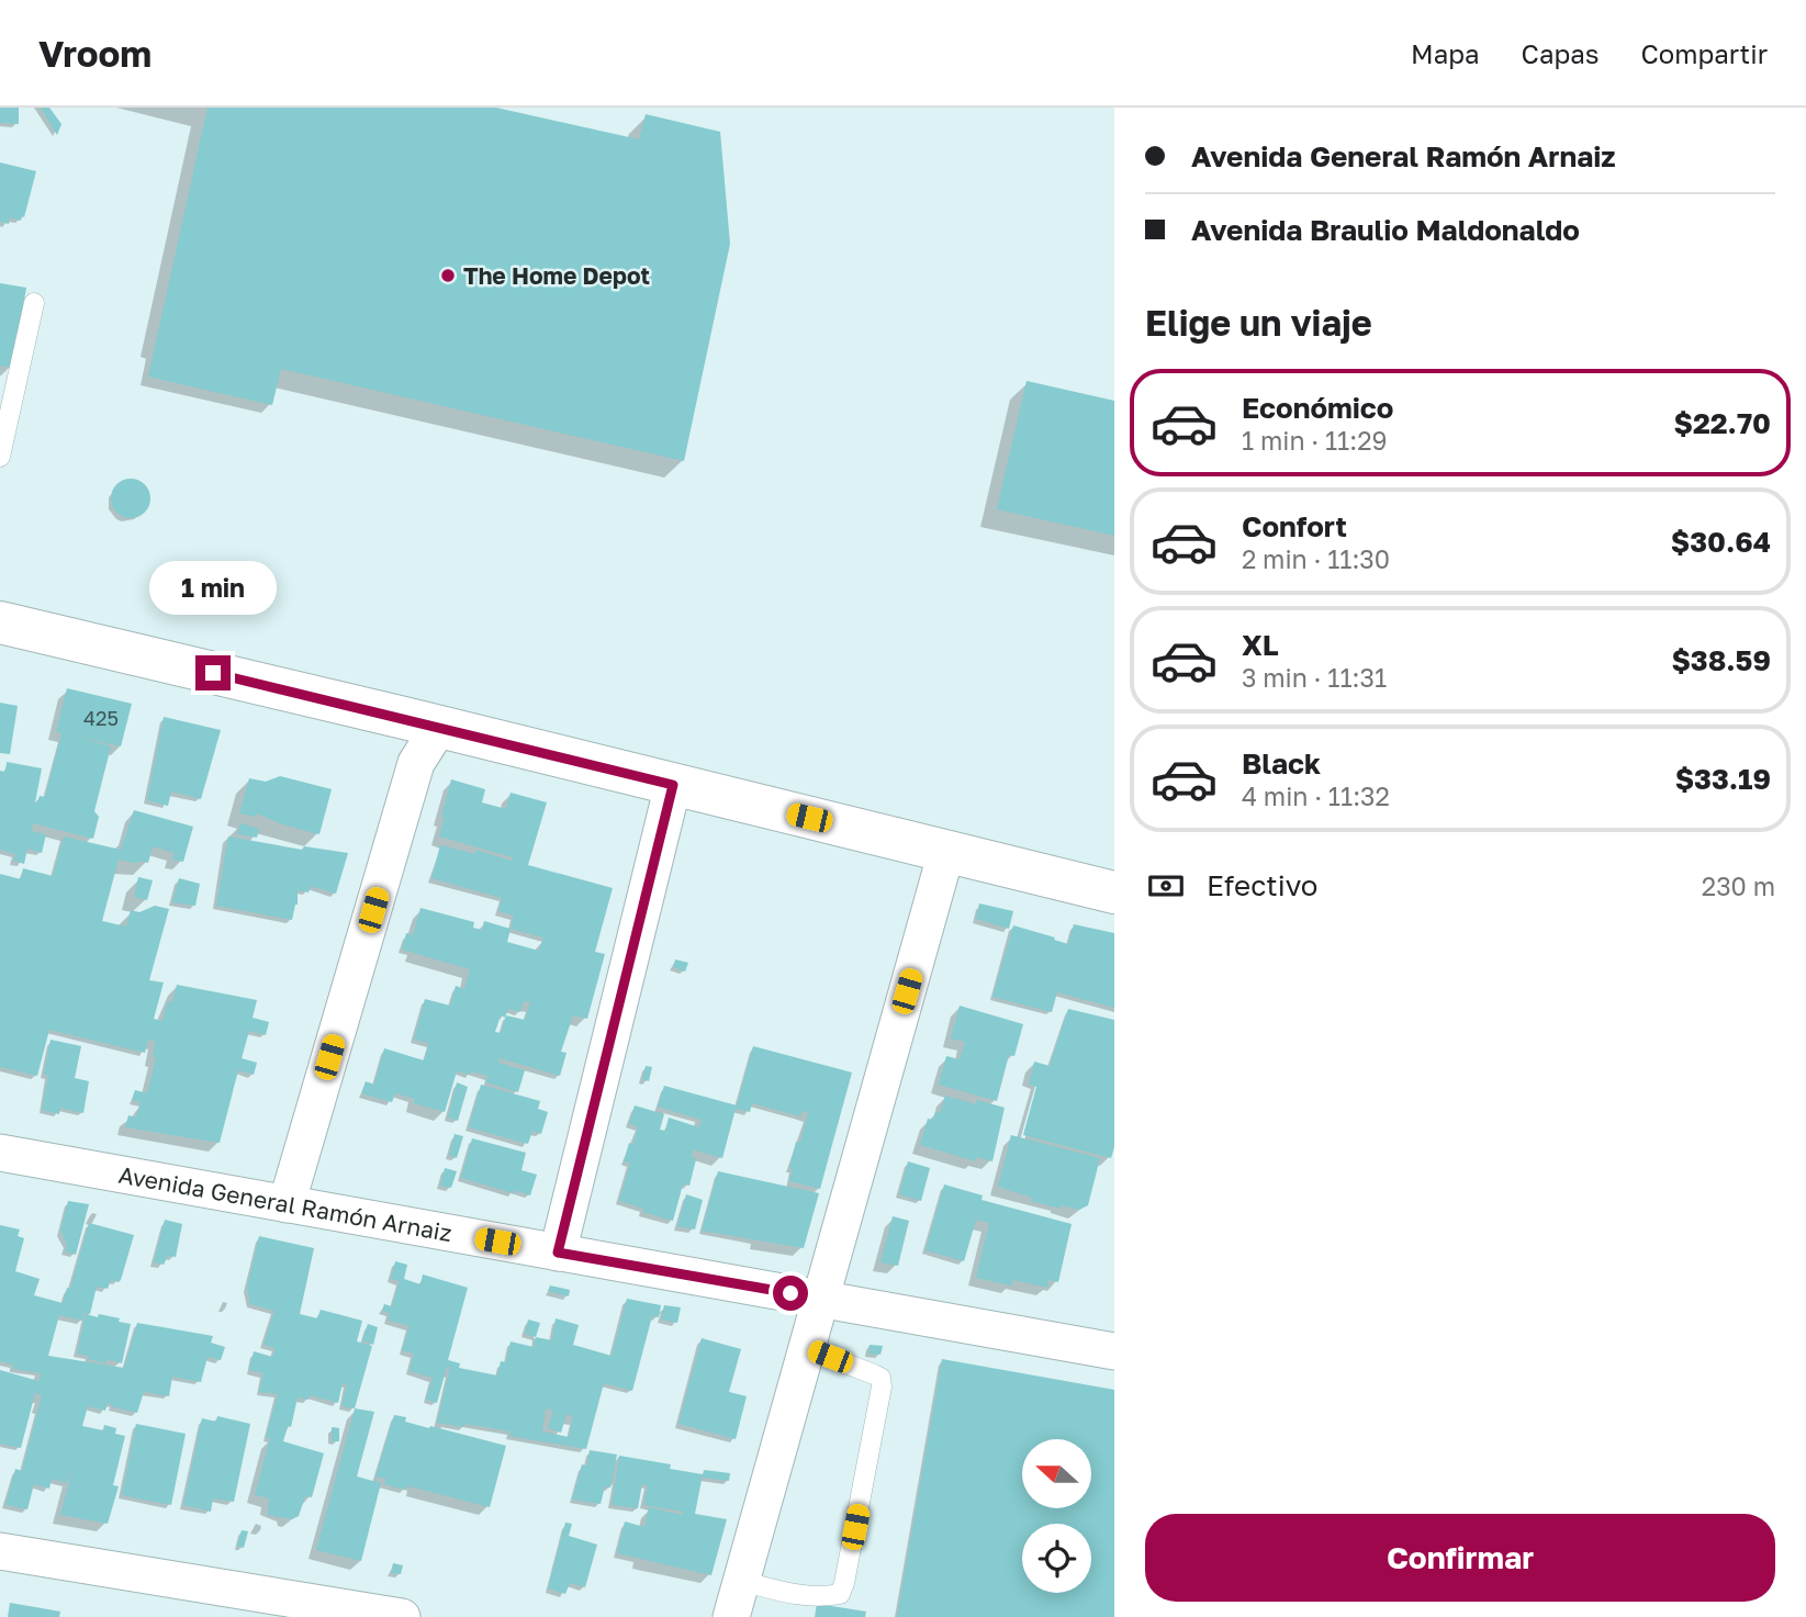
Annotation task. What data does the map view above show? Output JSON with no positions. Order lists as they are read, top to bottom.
{
  "streets": {
    "street": ["Avenida General Ramón Arnaiz"]
  },
  "places": ["The Home Depot"],
  "house_numbers": ["425"],
  "north": "left",
  "page": {
    "header": "Vroom",
    "nav": ["Mapa", "Capas", "Compartir"],
    "banner": ["Avenida General Ramón Arnaiz", "Avenida Braulio Maldonaldo"],
    "heading": "Elige un viaje",
    "list": [
      {
        "name": "Económico",
        "note": "1 min · 11:29",
        "value": "$22.70"
      },
      {
        "name": "Confort",
        "note": "2 min · 11:30",
        "value": "$30.64"
      },
      {
        "name": "XL",
        "note": "3 min · 11:31",
        "value": "$38.59"
      },
      {
        "name": "Black",
        "note": "4 min · 11:32",
        "value": "$33.19"
      }
    ],
    "bubble": "1 min",
    "pay": ["Efectivo", "230 m"],
    "buttons": "Confirmar"
  }
}
